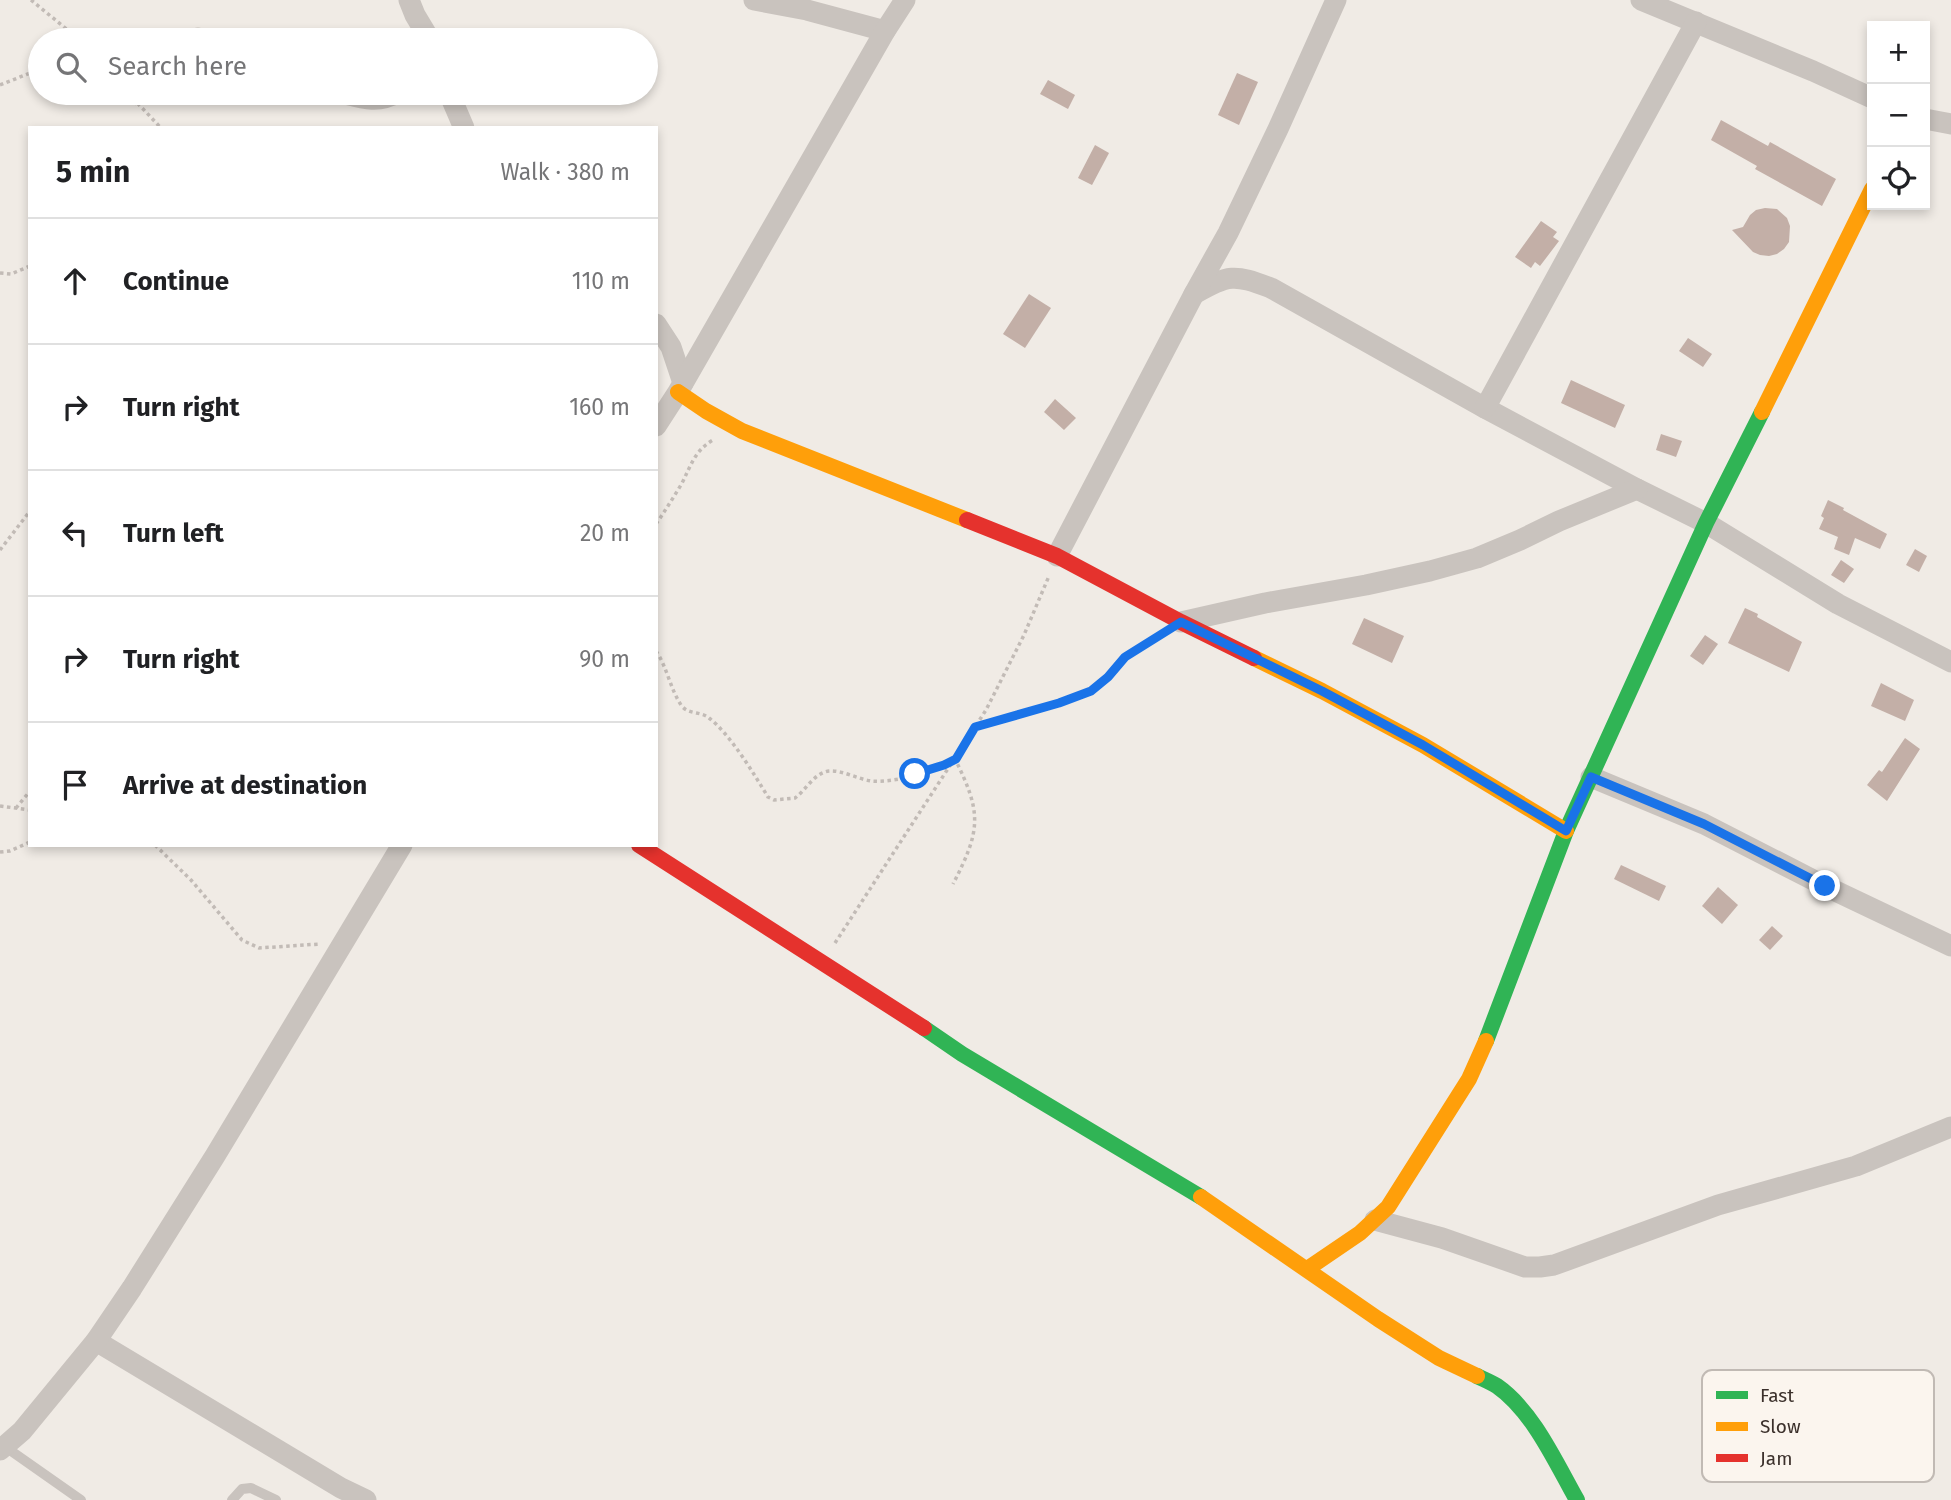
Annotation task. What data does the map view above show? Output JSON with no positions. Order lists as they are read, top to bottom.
{
  "legend": ["Fast", "Slow", "Jam"],
  "page": {
    "map_buttons": ["+", "−"],
    "search": "Search here",
    "heading": ["5 min", "Walk · 380 m"],
    "list": [
      ["Continue", "110 m"],
      ["Turn right", "160 m"],
      ["Turn left", "20 m"],
      ["Turn right", "90 m"],
      "Arrive at destination"
    ]
  }
}
